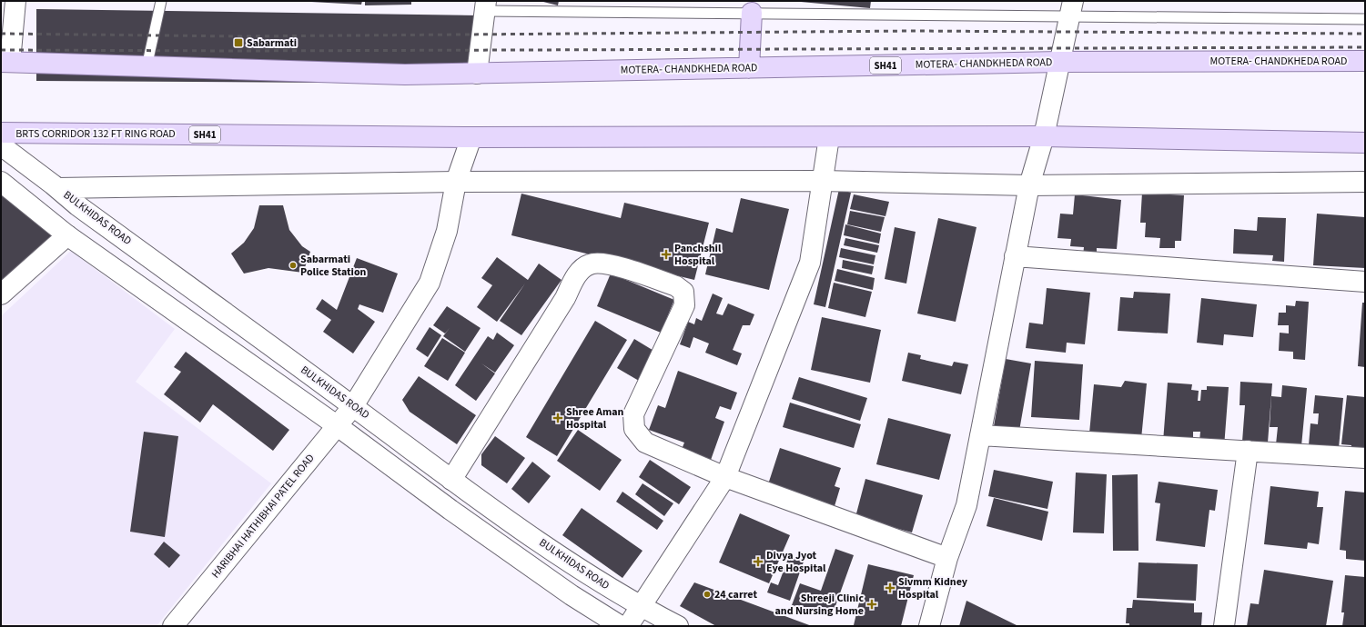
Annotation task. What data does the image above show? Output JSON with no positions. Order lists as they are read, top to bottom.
{
  "streets": {
    "main road": ["MOTERA- CHANDKHEDA ROAD", "SH41", "BRTS CORRIDOR 132 FT RING ROAD"],
    "street": ["BULKHIDAS ROAD", "HARIBHAI HATHIBHAI PATEL ROAD"]
  },
  "crossings": [
    ["MOTERA- CHANDKHEDA ROAD", "SH41"],
    ["SH41", "BRTS CORRIDOR 132 FT RING ROAD"],
    ["SH41", "HARIBHAI HATHIBHAI PATEL ROAD"],
    ["BRTS CORRIDOR 132 FT RING ROAD", "HARIBHAI HATHIBHAI PATEL ROAD"],
    ["BULKHIDAS ROAD", "HARIBHAI HATHIBHAI PATEL ROAD"]
  ],
  "places": {
    "transit": ["Sabarmati"],
    "health": [
      "Panchshil Hospital",
      "Shree Aman Hospital",
      "Divya Jyot Eye Hospital",
      "Sivmm Kidney Hospital",
      "Shreeji Clinic and Nursing Home"
    ],
    "other": ["Sabarmati Police Station", "24 carret"]
  }
}
